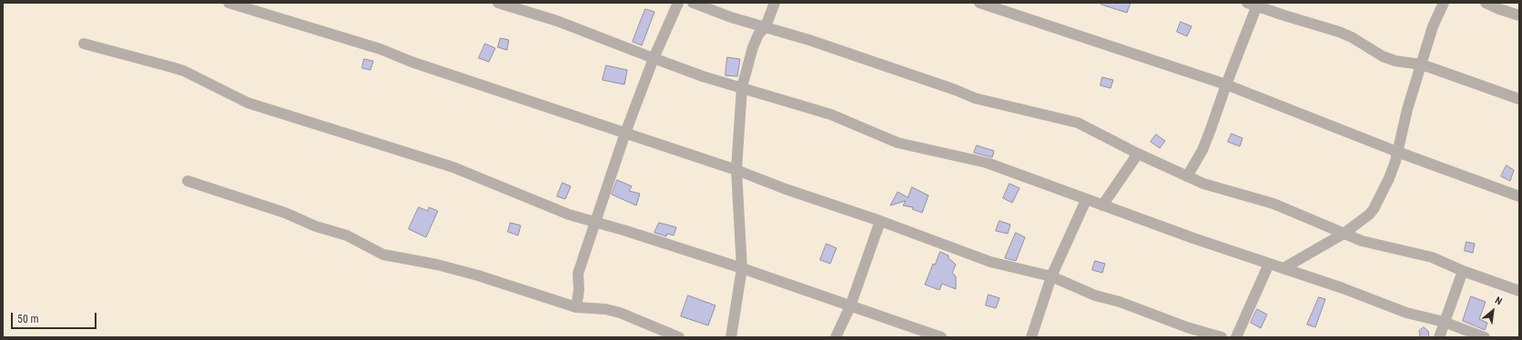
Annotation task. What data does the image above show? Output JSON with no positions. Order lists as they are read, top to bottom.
{
  "scale_bar": "50 m",
  "north": "top right"
}
